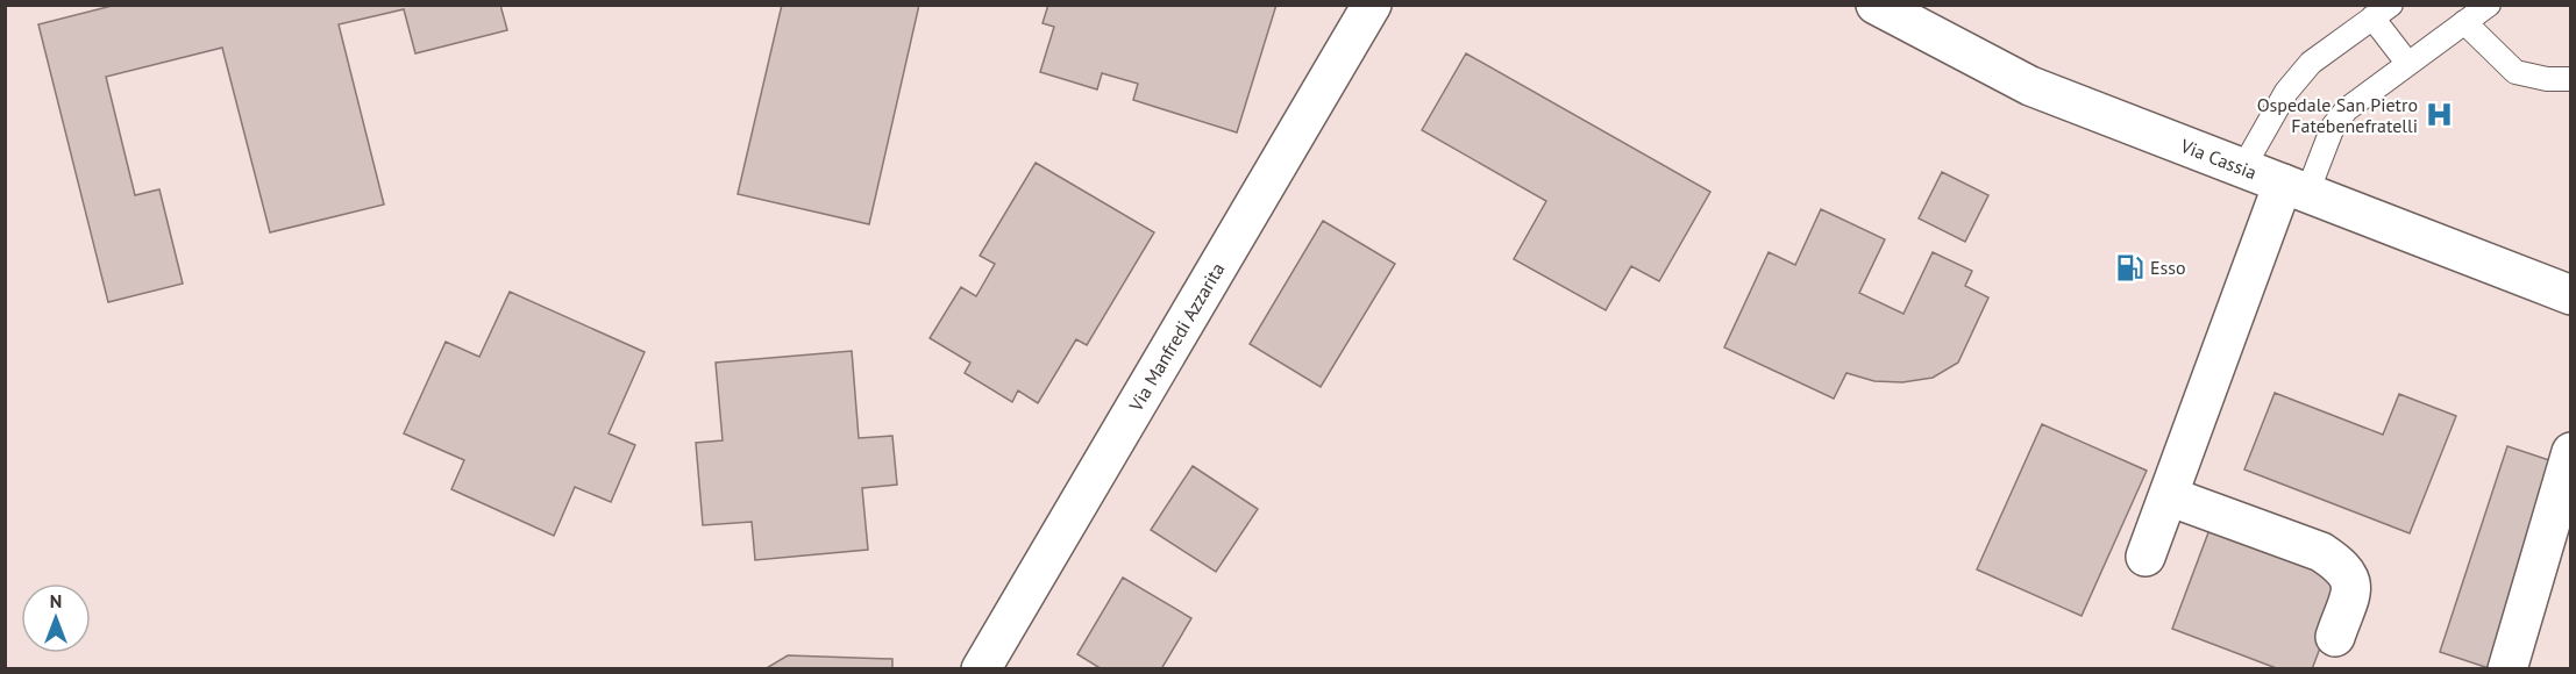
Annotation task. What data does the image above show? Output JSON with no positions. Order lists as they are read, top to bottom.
{
  "streets": {
    "street": ["Via Cassia", "Via Manfredi Azzarita"]
  },
  "places": {
    "hospital": ["Ospedale San Pietro Fatebenefratelli"],
    "fuel station": ["Esso"]
  },
  "north": "top"
}
